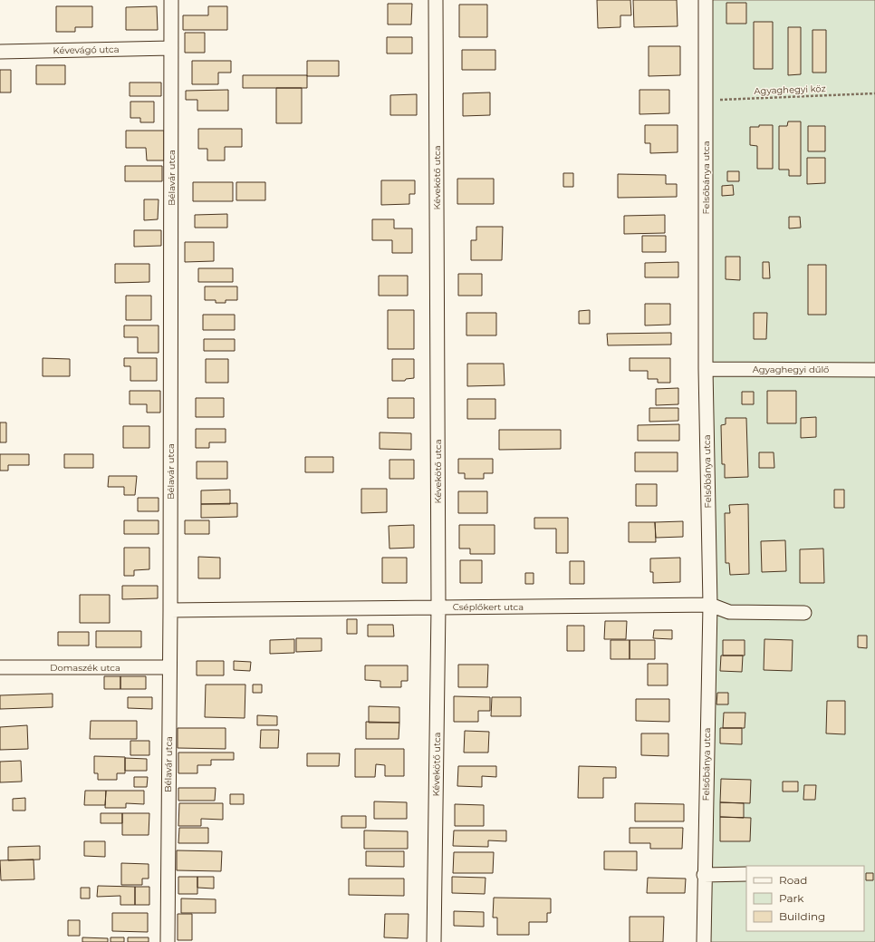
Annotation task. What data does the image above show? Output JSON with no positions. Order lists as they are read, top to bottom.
{
  "streets": {
    "street": [
      "Kévevágó utca",
      "Bélavár utca",
      "Kévekötő utca",
      "Felsőbánya utca",
      "Agyaghegyi dűlő",
      "Cséplőkert utca",
      "Domaszék utca"
    ],
    "path": ["Agyaghegyi köz"]
  },
  "crossings": [
    ["Kévevágó utca", "Bélavár utca"],
    ["Agyaghegyi köz", "Felsőbánya utca"],
    ["Bélavár utca", "Cséplőkert utca"],
    ["Bélavár utca", "Domaszék utca"],
    ["Kévekötő utca", "Cséplőkert utca"],
    ["Felsőbánya utca", "Agyaghegyi dűlő"],
    ["Felsőbánya utca", "Cséplőkert utca"]
  ],
  "legend": ["Road", "Park", "Building"]
}
